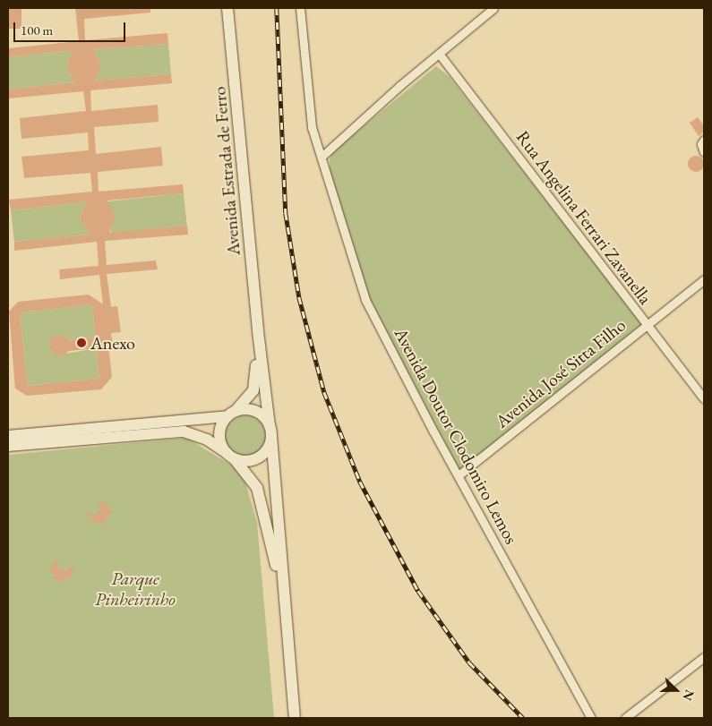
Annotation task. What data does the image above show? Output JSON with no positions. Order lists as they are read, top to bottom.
{
  "streets": {
    "main road": ["Avenida Estrada de Ferro"],
    "street": ["Rua Angelina Ferrari Zavanella", "Avenida José Sitta Filho", "Avenida Doutor Clodomiro Lemos"]
  },
  "crossings": [
    ["Rua Angelina Ferrari Zavanella", "Avenida José Sitta Filho"],
    ["Avenida José Sitta Filho", "Avenida Doutor Clodomiro Lemos"]
  ],
  "parks": ["Parque Pinheirinho"],
  "places": ["Anexo"],
  "scale_bar": "100 m",
  "north": "right"
}
